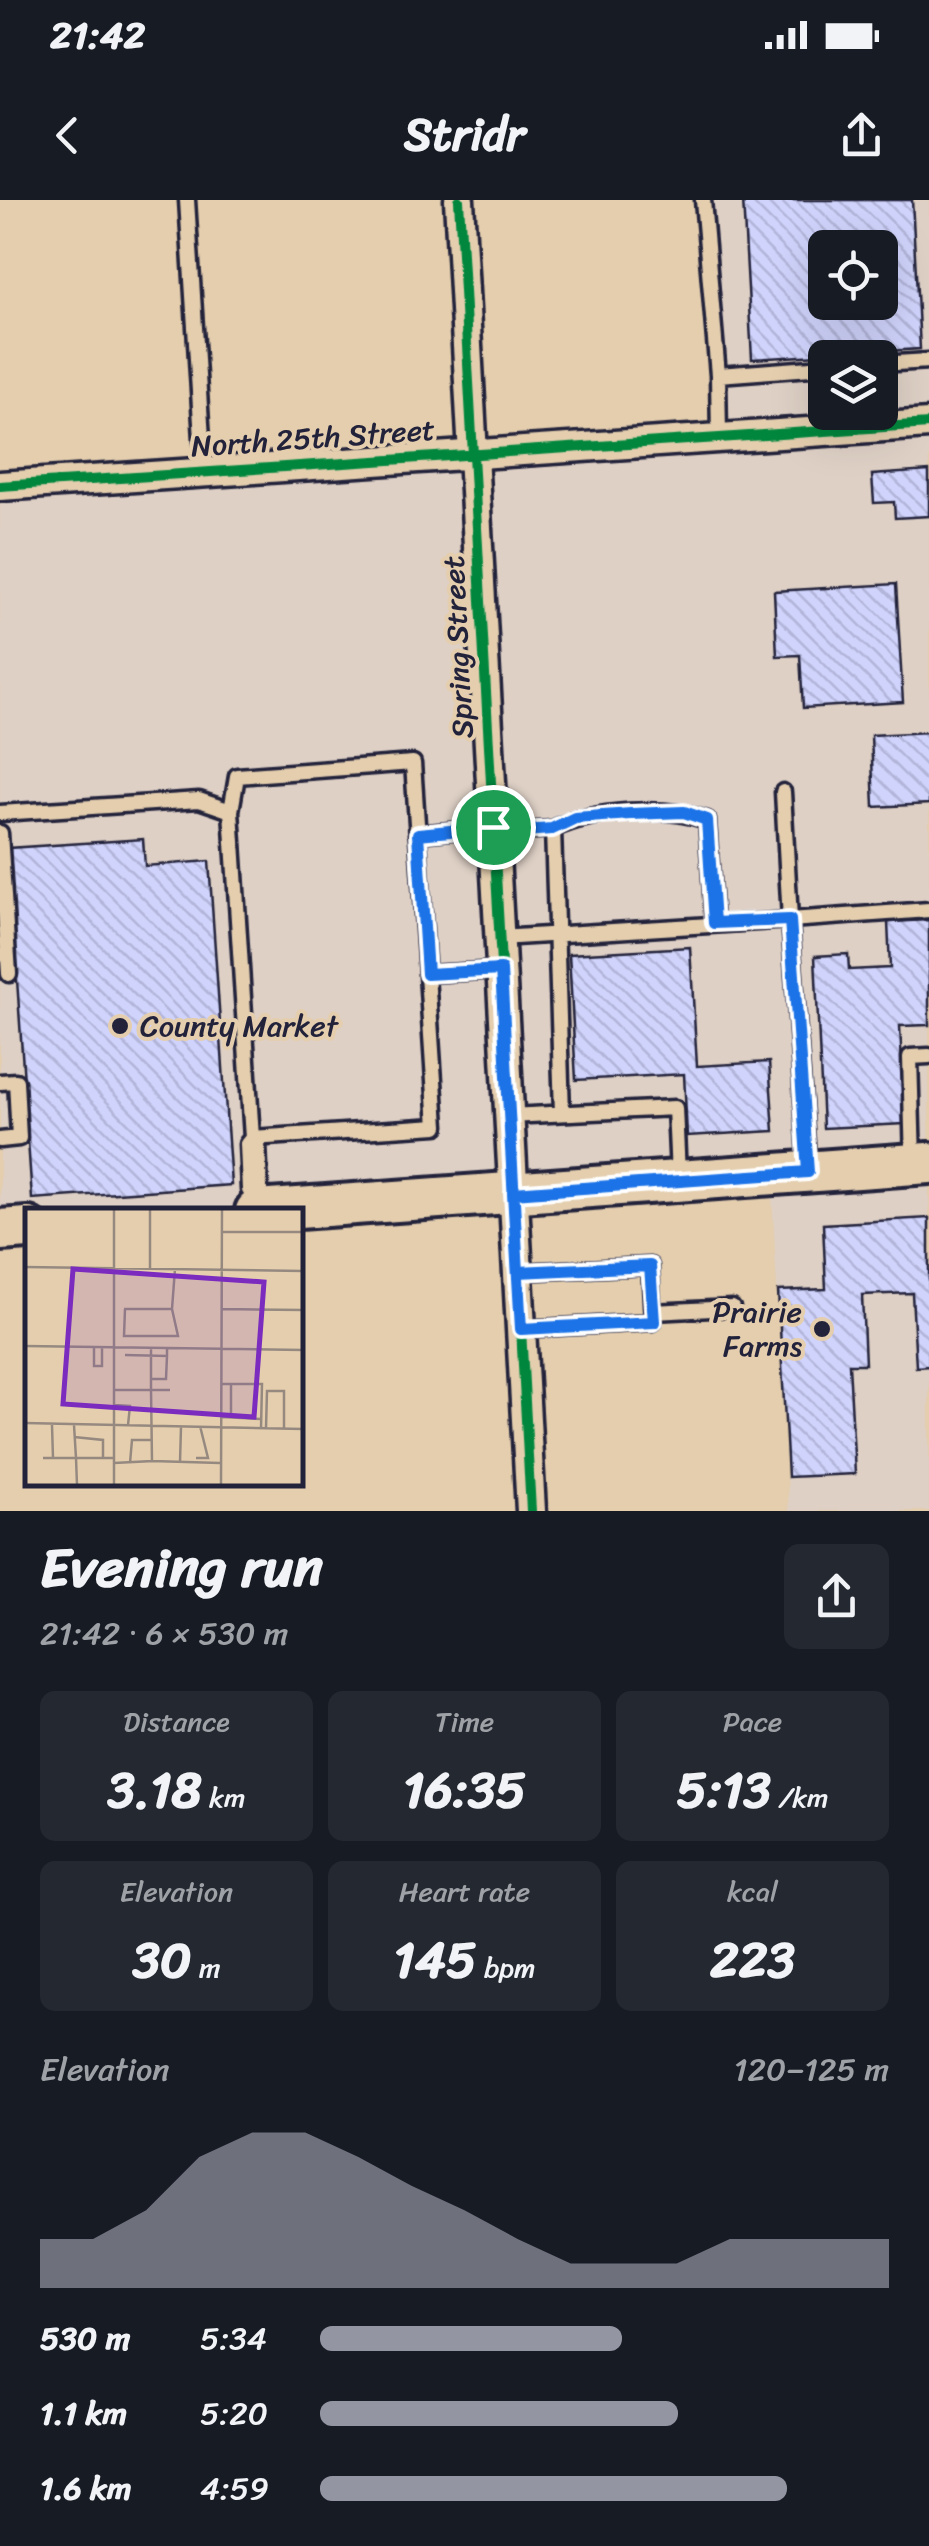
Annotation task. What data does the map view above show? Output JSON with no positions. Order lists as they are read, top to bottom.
{
  "streets": {
    "street": ["North 25th Street", "Spring Street"]
  },
  "crossings": [
    ["North 25th Street", "Spring Street"]
  ],
  "places": ["County Market", "Prairie Farms"],
  "page": {
    "status": "21:42",
    "header": "Stridr",
    "heading": ["Evening run", "21:42 · 6 × 530 m"],
    "stats": [
      ["Distance", "3.18 km"],
      ["Time", "16:35"],
      ["Pace", "5:13 /km"],
      ["Elevation", "30 m"],
      ["Heart rate", "145 bpm"],
      ["kcal", "223"]
    ],
    "chart": ["Elevation", "120–125 m"],
    "list": [
      {
        "name": "530 m",
        "note": "5:34"
      },
      {
        "name": "1.1 km",
        "note": "5:20"
      },
      {
        "name": "1.6 km",
        "note": "4:59"
      }
    ]
  }
}
